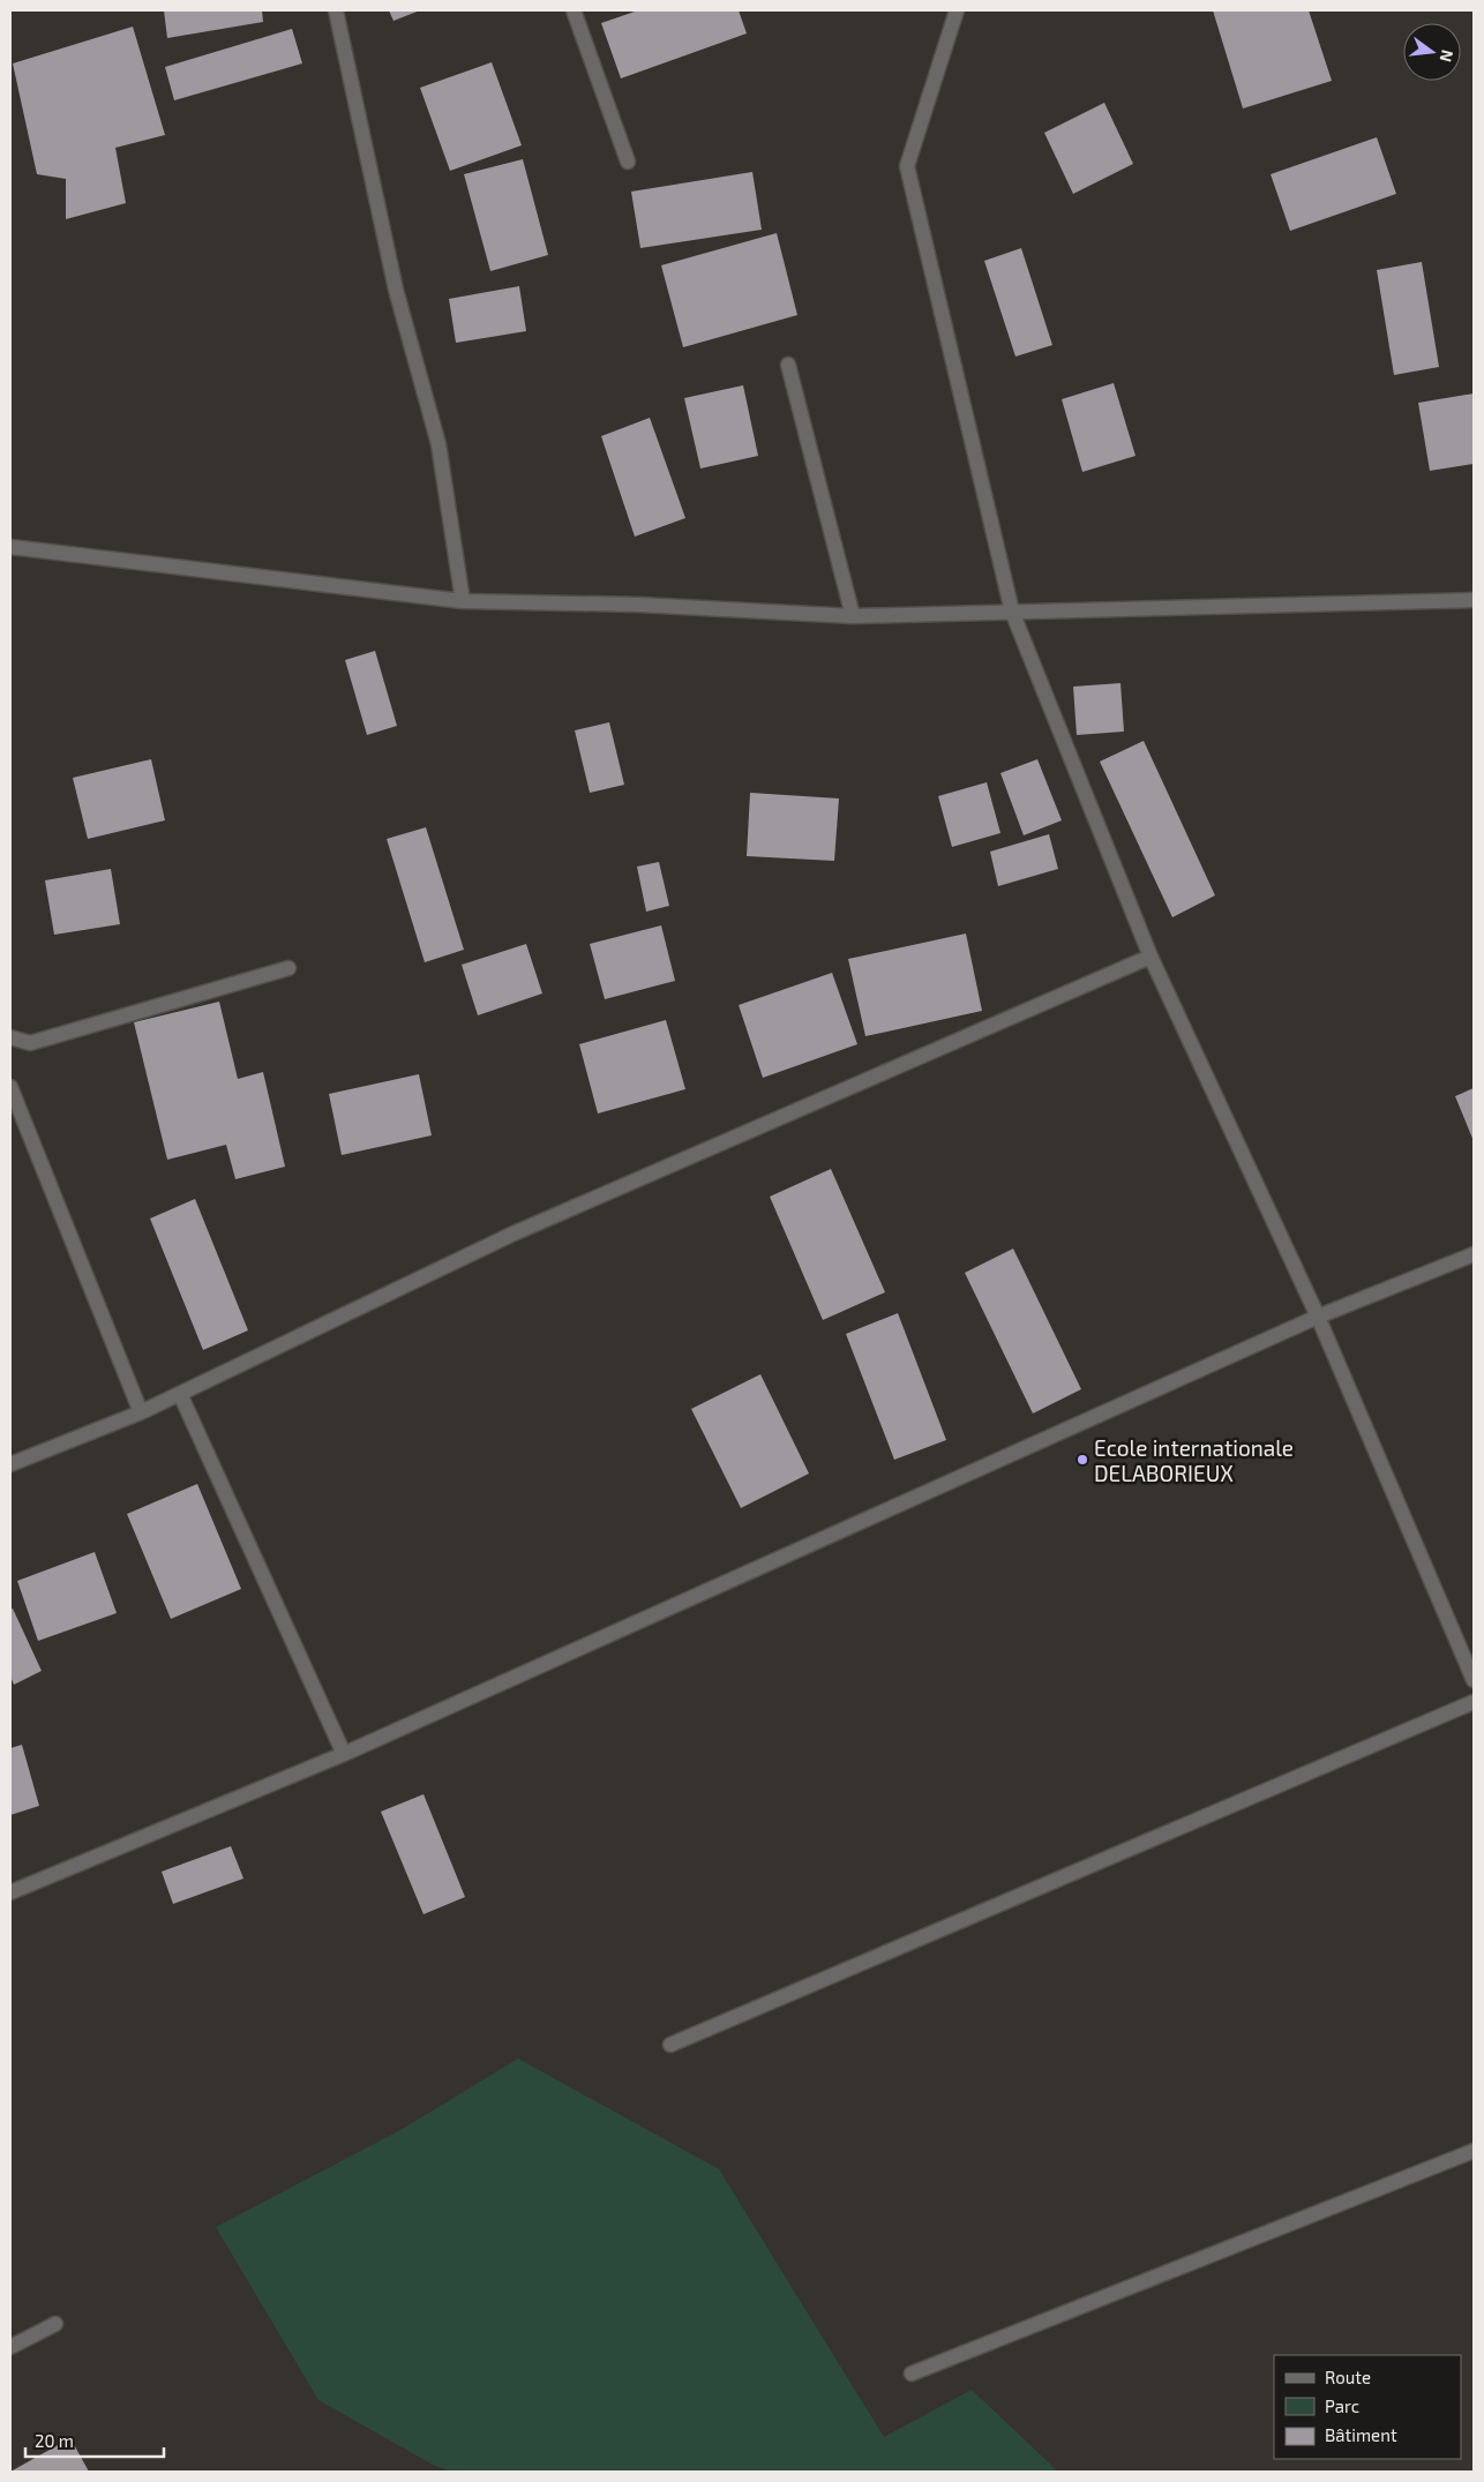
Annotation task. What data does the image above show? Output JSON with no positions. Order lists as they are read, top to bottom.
{
  "places": ["Ecole internationale DELABORIEUX"],
  "legend": ["Route", "Parc", "Bâtiment"],
  "scale_bar": "20 m",
  "north": "right"
}
